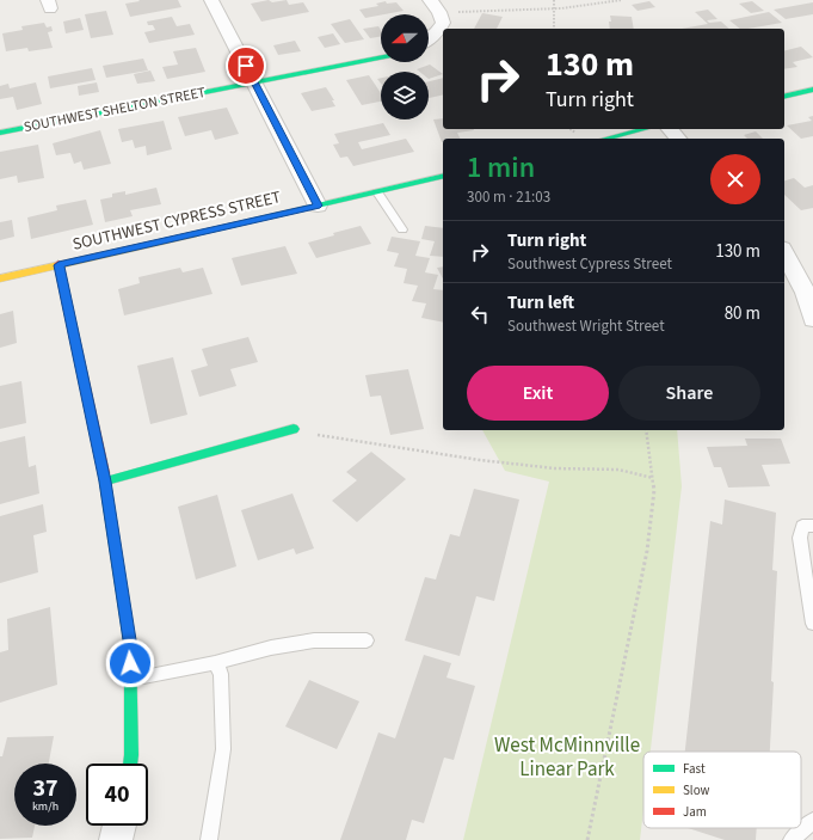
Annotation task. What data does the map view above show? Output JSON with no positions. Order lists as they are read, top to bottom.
{
  "streets": {
    "street": ["SOUTHWEST SHELTON STREET", "SOUTHWEST CYPRESS STREET"]
  },
  "parks": ["West McMinnville Linear Park"],
  "legend": ["Fast", "Slow", "Jam"],
  "north": "left",
  "page": {
    "turn": ["130 m", "Turn right"],
    "heading": ["1 min", "300 m · 21:03"],
    "list": [
      {
        "name": "Turn right",
        "note": "Southwest Cypress Street",
        "value": "130 m"
      },
      {
        "name": "Turn left",
        "note": "Southwest Wright Street",
        "value": "80 m"
      }
    ],
    "buttons": ["Exit", "Share"],
    "speed": "37 km/h",
    "limit": "40"
  }
}
